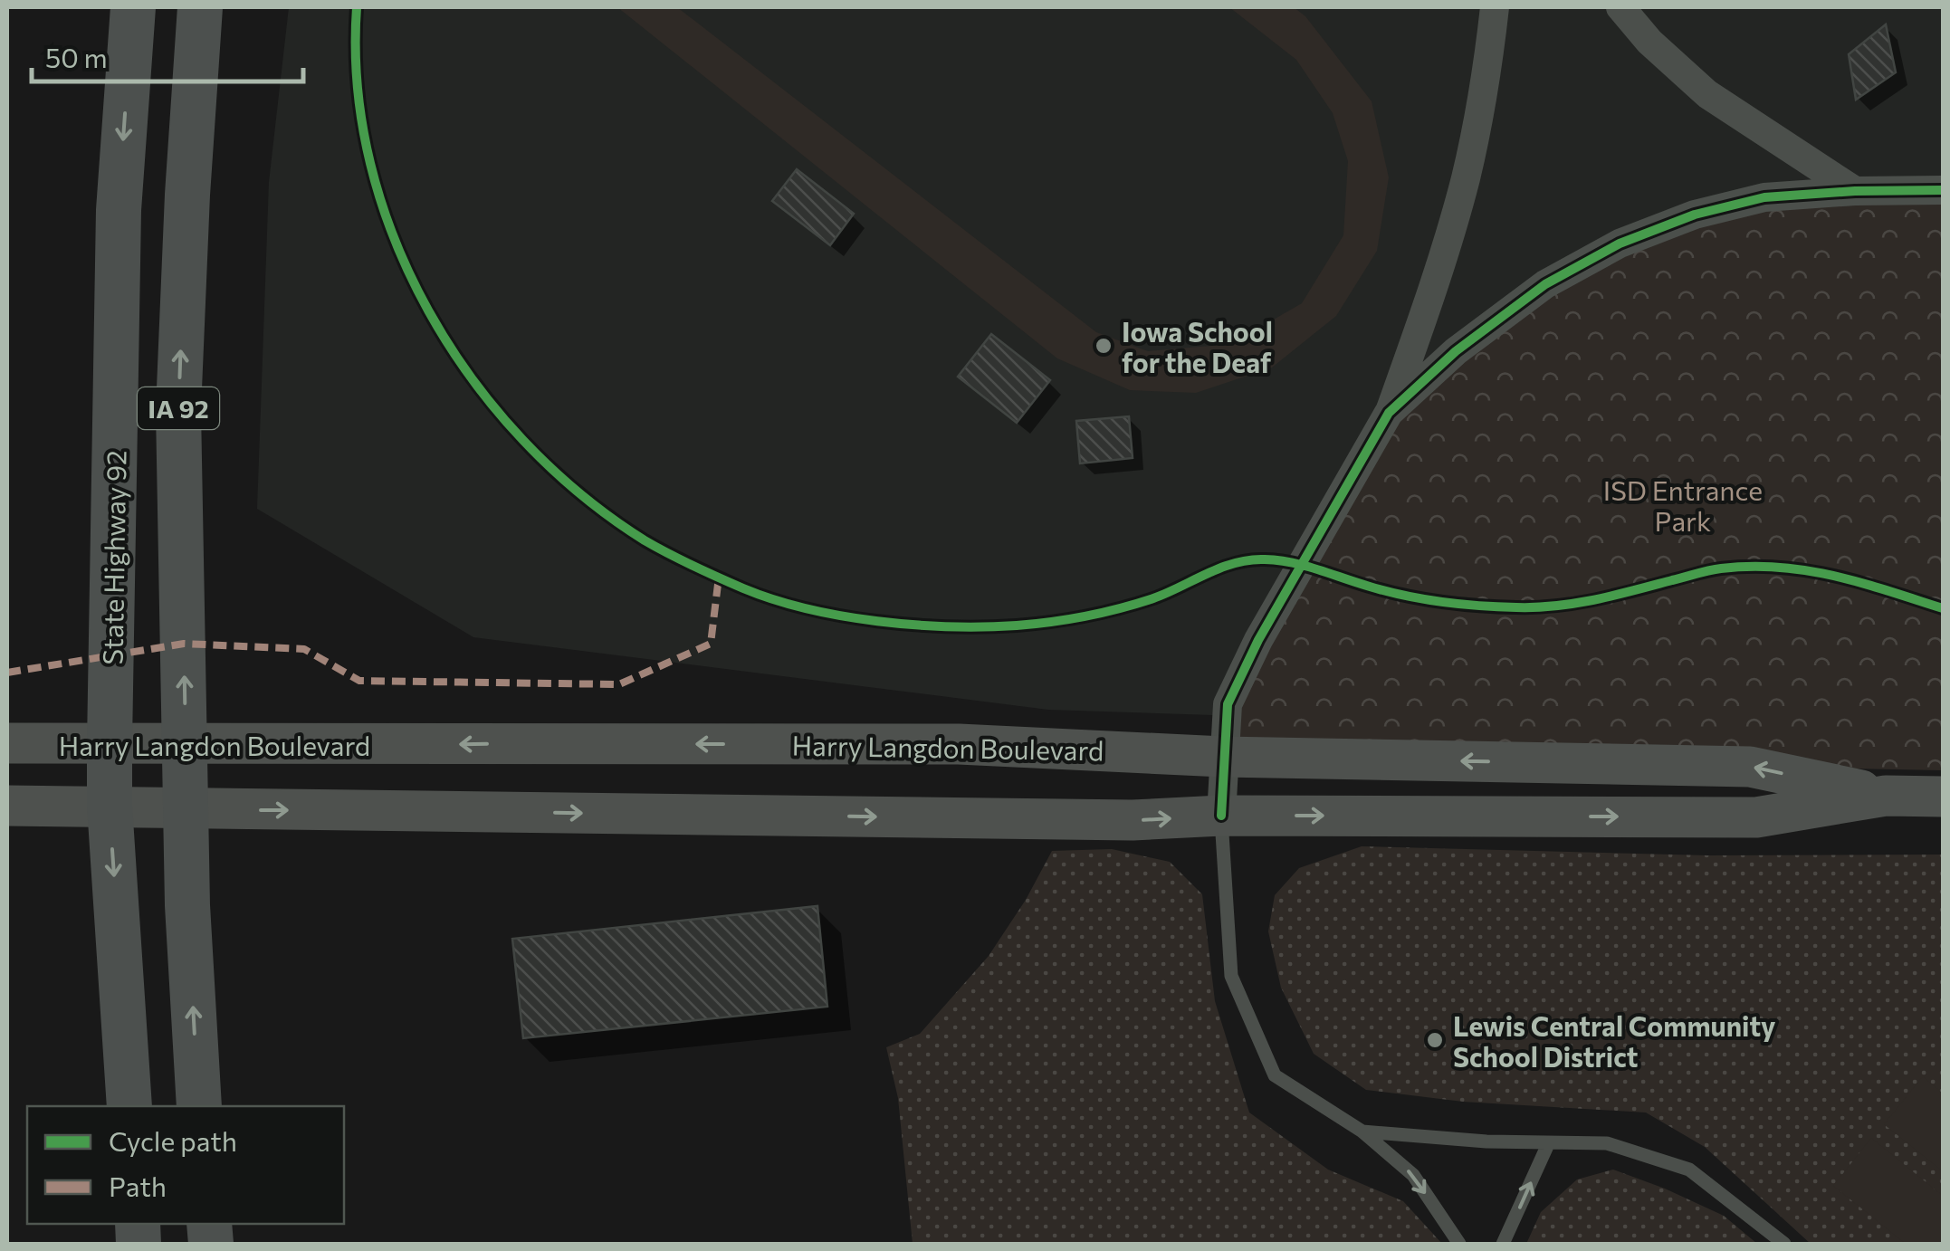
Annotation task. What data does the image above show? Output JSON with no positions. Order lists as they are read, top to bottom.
{
  "streets": {
    "main road": ["IA 92", "State Highway 92", "Harry Langdon Boulevard"]
  },
  "crossings": [
    ["IA 92", "Harry Langdon Boulevard"],
    ["State Highway 92", "Harry Langdon Boulevard"]
  ],
  "parks": ["ISD Entrance Park"],
  "places": ["Iowa School for the Deaf", "Lewis Central Community School District"],
  "legend": ["Cycle path", "Path"],
  "scale_bar": "50 m"
}
